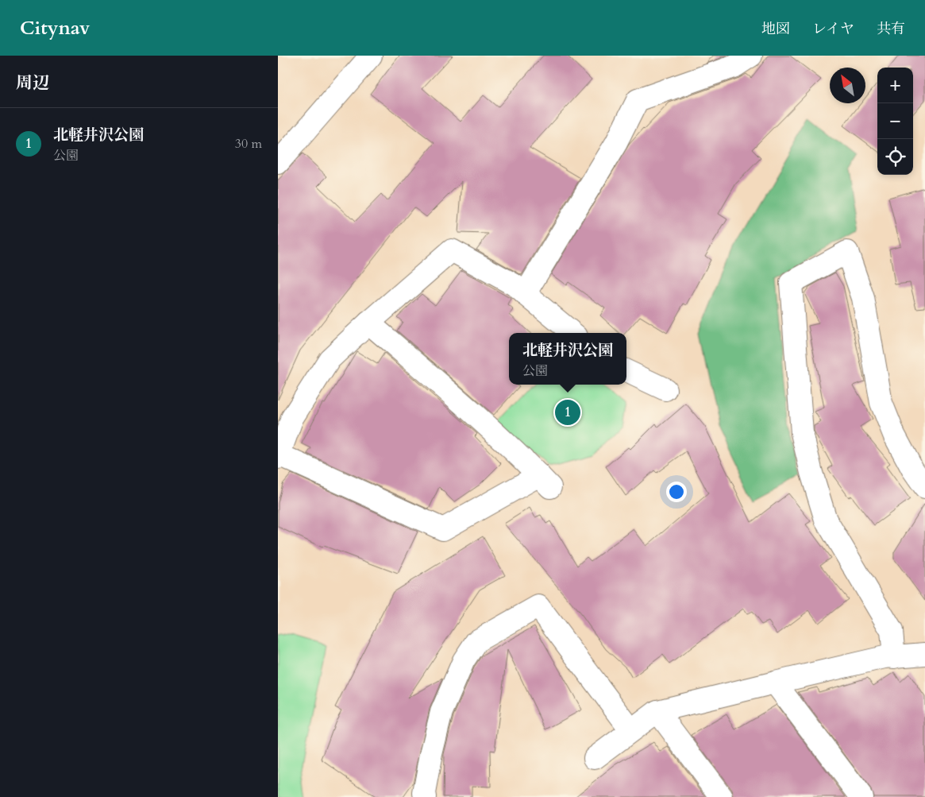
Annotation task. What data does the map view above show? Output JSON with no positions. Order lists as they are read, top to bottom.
{
  "north": "top left",
  "page": {
    "header": "Citynav",
    "nav": ["地図", "レイヤ", "共有"],
    "heading": "周辺",
    "map_buttons": ["+", "−"],
    "list": [
      {
        "mark": "1",
        "name": "北軽井沢公園",
        "note": "公園",
        "value": "30 m"
      }
    ],
    "popup": ["北軽井沢公園", "公園"],
    "pins": "1"
  }
}
